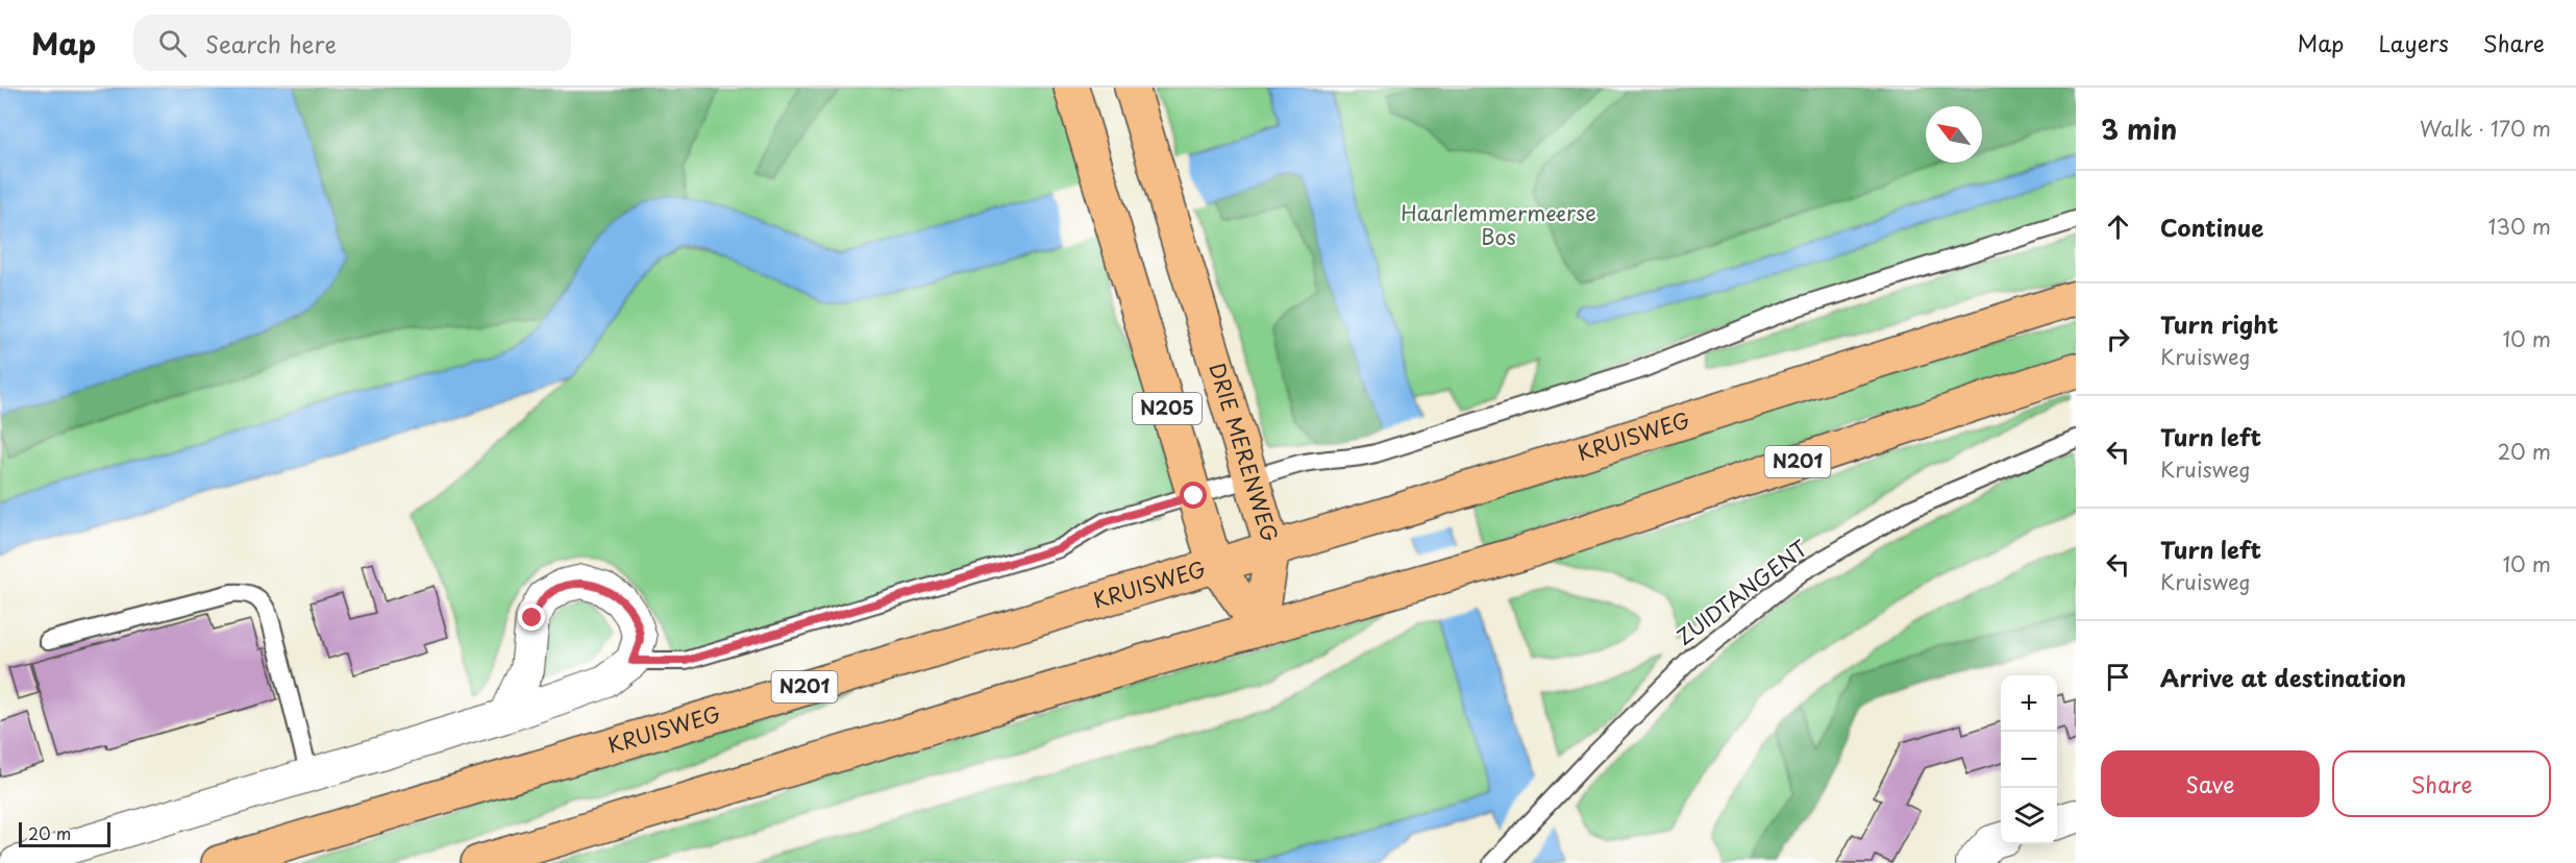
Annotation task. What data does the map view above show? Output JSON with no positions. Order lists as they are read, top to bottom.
{
  "streets": {
    "main road": [
      "N205",
      "KRUISWEG",
      "DRIE MERENWEG",
      "N201"
    ],
    "lane": ["ZUIDTANGENT"]
  },
  "crossings": [
    ["N205", "KRUISWEG"],
    ["N205", "DRIE MERENWEG"],
    ["N205", "N201"],
    ["KRUISWEG", "DRIE MERENWEG"],
    ["DRIE MERENWEG", "N201"]
  ],
  "parks": ["Haarlemmermeerse Bos"],
  "scale_bar": "20 m",
  "north": "top left",
  "page": {
    "header": "Map",
    "search": "Search here",
    "nav": ["Map", "Layers", "Share"],
    "heading": ["3 min", "Walk · 170 m"],
    "list": [
      ["Continue", "130 m"],
      ["Turn right", "Kruisweg", "10 m"],
      ["Turn left", "Kruisweg", "20 m"],
      ["Turn left", "Kruisweg", "10 m"],
      "Arrive at destination"
    ],
    "map_buttons": ["+", "−"],
    "buttons": ["Save", "Share"],
    "scale": "20 m"
  }
}
